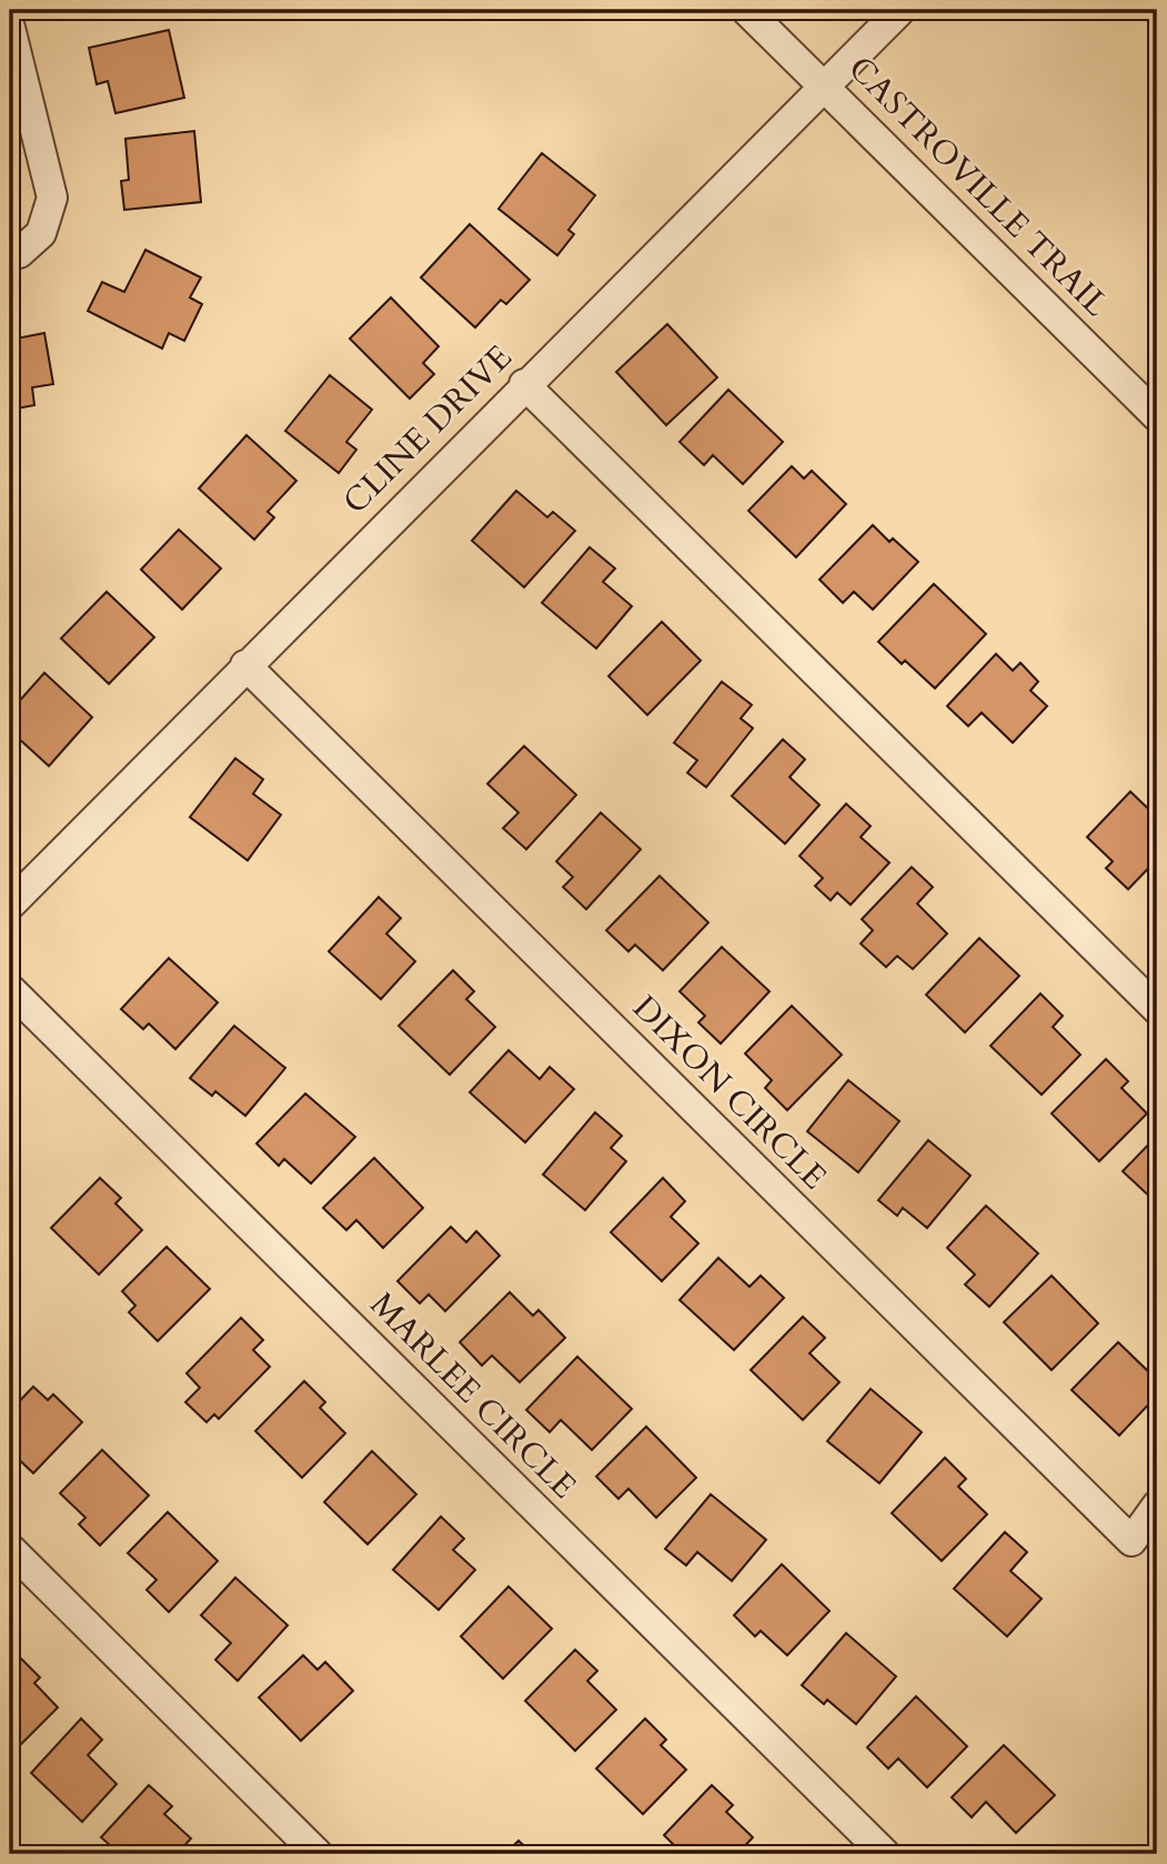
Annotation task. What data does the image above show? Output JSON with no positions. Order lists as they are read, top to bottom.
{
  "streets": {
    "street": [
      "CASTROVILLE TRAIL",
      "CLINE DRIVE",
      "DIXON CIRCLE",
      "MARLEE CIRCLE"
    ]
  },
  "crossings": [
    ["CASTROVILLE TRAIL", "CLINE DRIVE"],
    ["CLINE DRIVE", "DIXON CIRCLE"]
  ]
}
